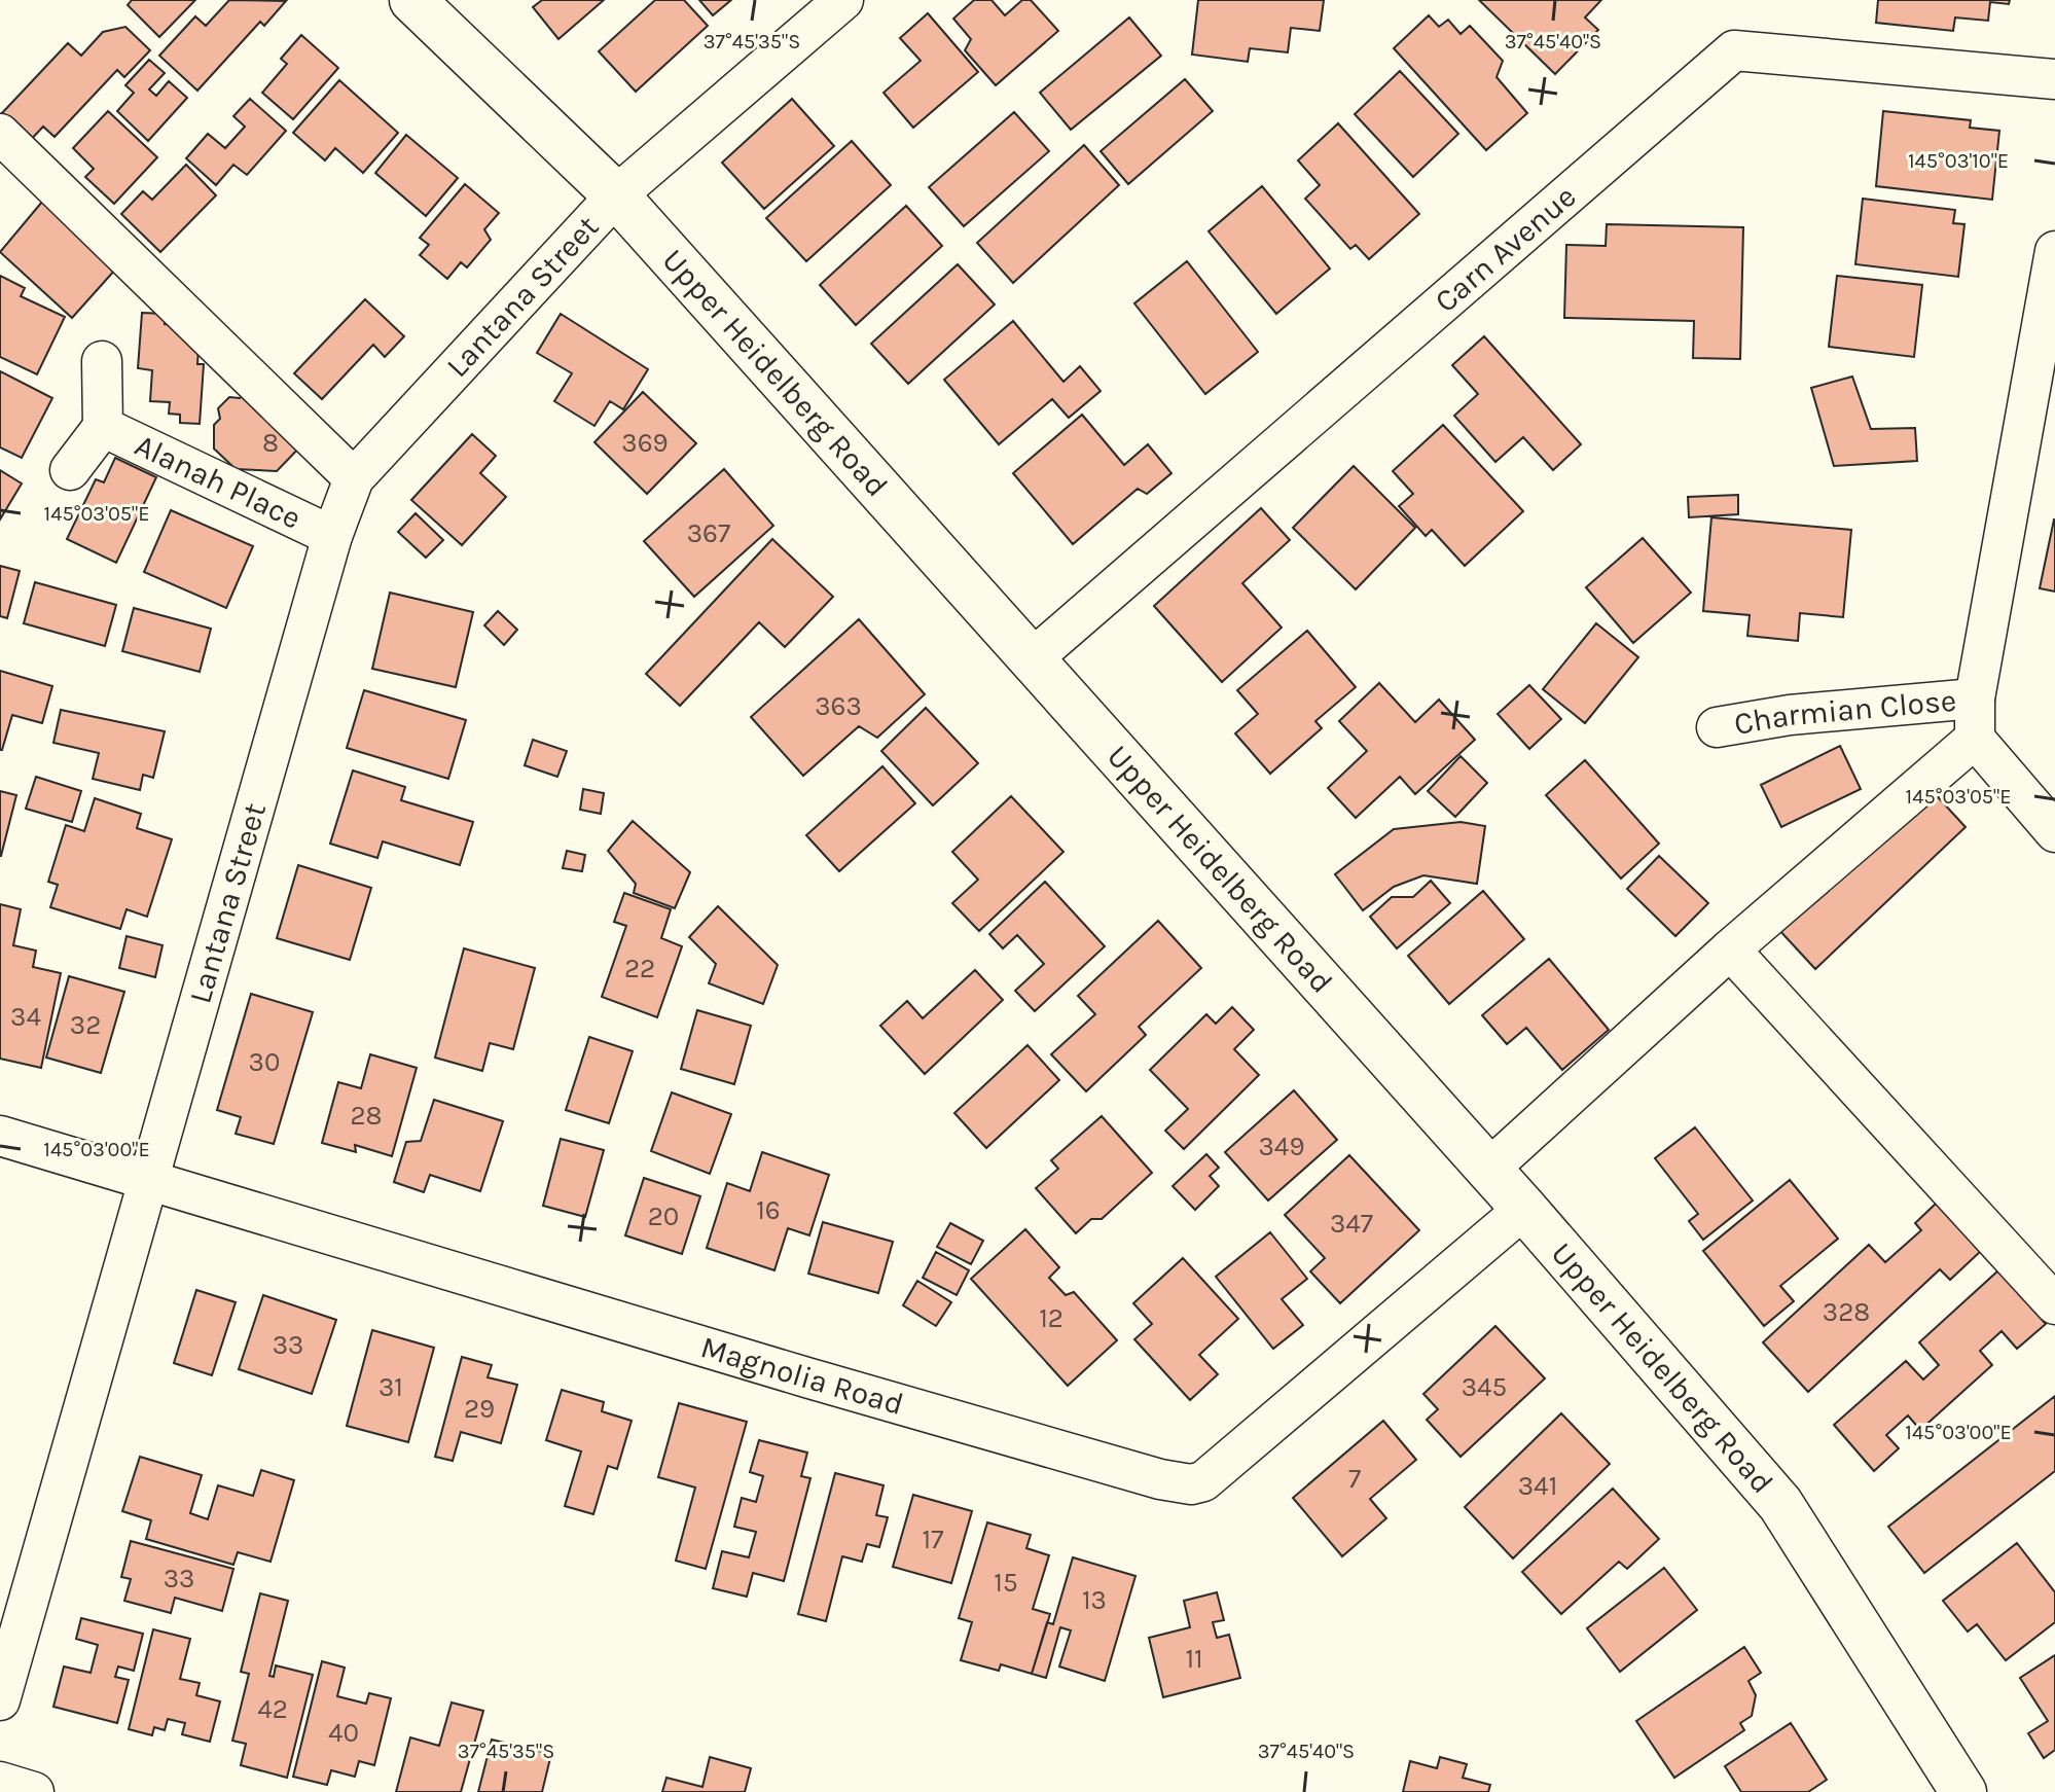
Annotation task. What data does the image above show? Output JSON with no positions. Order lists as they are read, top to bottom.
{
  "streets": {
    "main road": ["Upper Heidelberg Road"],
    "street": [
      "Carn Avenue",
      "Lantana Street",
      "Alanah Place",
      "Charmian Close",
      "Magnolia Road"
    ]
  },
  "crossings": [
    ["Carn Avenue", "Upper Heidelberg Road"],
    ["Lantana Street", "Upper Heidelberg Road"],
    ["Lantana Street", "Alanah Place"],
    ["Lantana Street", "Magnolia Road"],
    ["Upper Heidelberg Road", "Magnolia Road"]
  ],
  "house_numbers": [
    "8",
    "369",
    "367",
    "363",
    "22",
    "34",
    "32",
    "30",
    "28",
    "349",
    "16",
    "20",
    "347",
    "328",
    "12",
    "33",
    "31",
    "345",
    "29",
    "7",
    "341",
    "17",
    "33",
    "15",
    "13",
    "11",
    "42",
    "40"
  ],
  "coordinates": [
    "37°45'35\"S",
    "37°45'40\"S",
    "145°03'10\"E",
    "145°03'05\"E",
    "145°03'00\"E"
  ]
}
